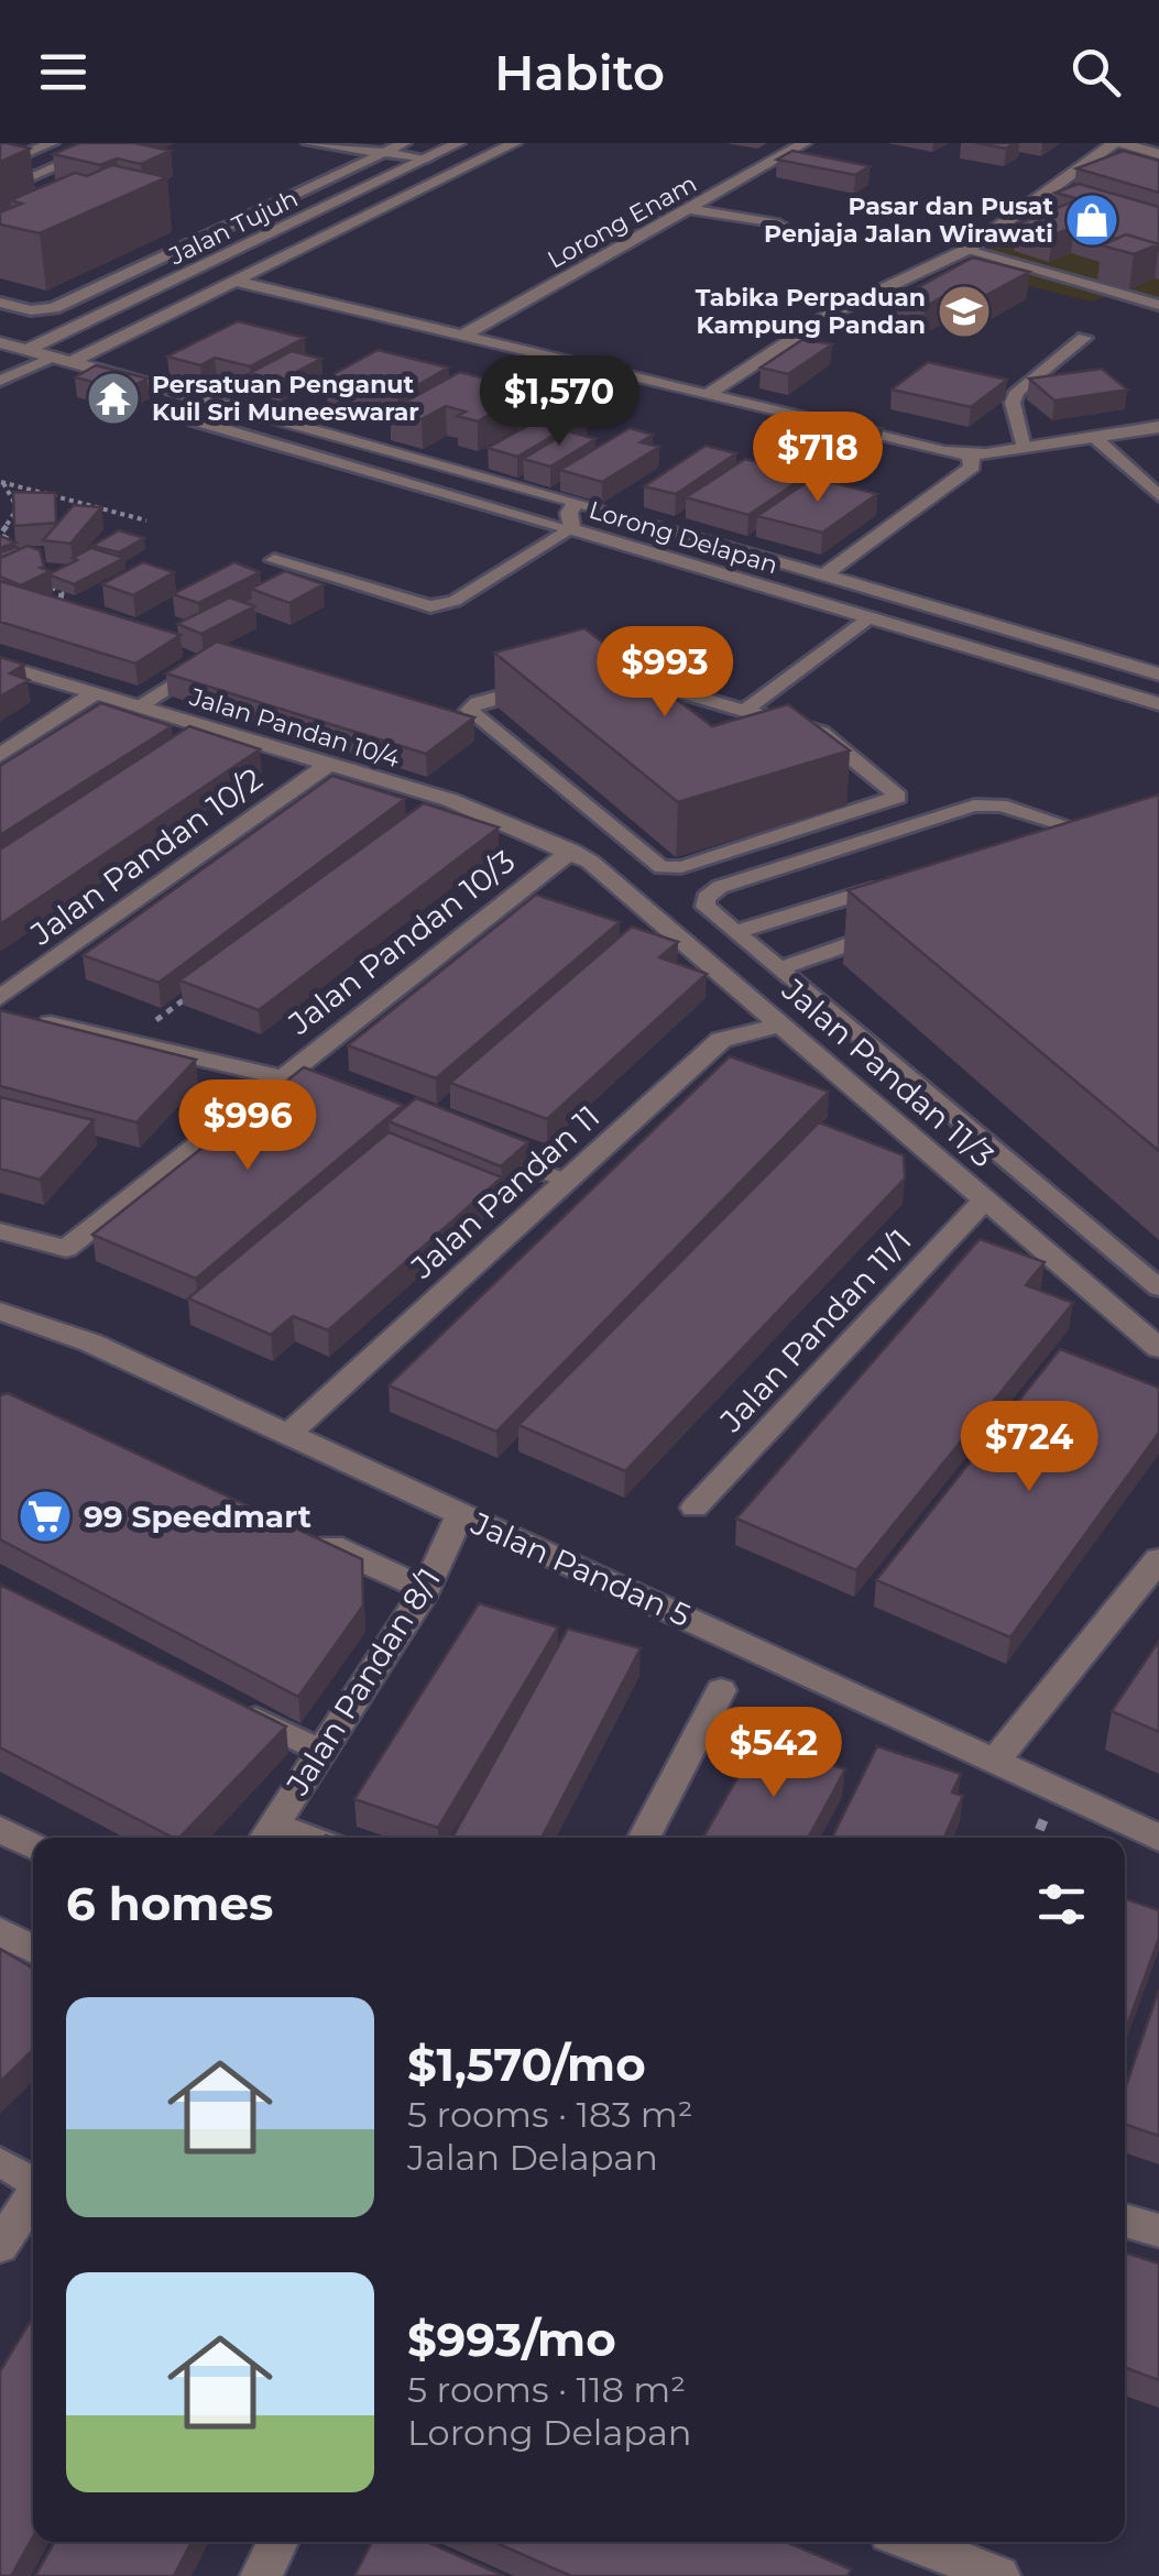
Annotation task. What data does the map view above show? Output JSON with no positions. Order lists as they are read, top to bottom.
{
  "streets": {
    "street": [
      "Lorong Enam",
      "Jalan Tujuh",
      "Lorong Delapan",
      "Jalan Pandan 10/4",
      "Jalan Pandan 10/2",
      "Jalan Pandan 10/3",
      "Jalan Pandan 11/3",
      "Jalan Pandan 11",
      "Jalan Pandan 11/1",
      "Jalan Pandan 5",
      "Jalan Pandan 8/1"
    ]
  },
  "crossings": [
    ["Jalan Pandan 10/4", "Jalan Pandan 10/2"],
    ["Jalan Pandan 10/4", "Jalan Pandan 10/3"],
    ["Jalan Pandan 10/4", "Jalan Pandan 11/3"],
    ["Jalan Pandan 10/3", "Jalan Pandan 11/3"],
    ["Jalan Pandan 11/3", "Jalan Pandan 11"],
    ["Jalan Pandan 11/3", "Jalan Pandan 11/1"],
    ["Jalan Pandan 11", "Jalan Pandan 5"],
    ["Jalan Pandan 5", "Jalan Pandan 8/1"]
  ],
  "places": {
    "shop": ["Pasar dan Pusat Penjaja Jalan Wirawati"],
    "school or university": ["Tabika Perpaduan Kampung Pandan"],
    "temple": ["Persatuan Penganut Kuil Sri Muneeswarar"],
    "supermarket": ["99 Speedmart"]
  },
  "page": {
    "header": "Habito",
    "price": [
      "$1,570",
      "$718",
      "$993",
      "$996",
      "$724",
      "$542"
    ],
    "heading": "6 homes",
    "list": [
      {
        "name": "$1,570/mo",
        "note": "5 rooms · 183 m² · Jalan Delapan"
      },
      {
        "name": "$993/mo",
        "note": "5 rooms · 118 m² · Lorong Delapan"
      }
    ]
  }
}
